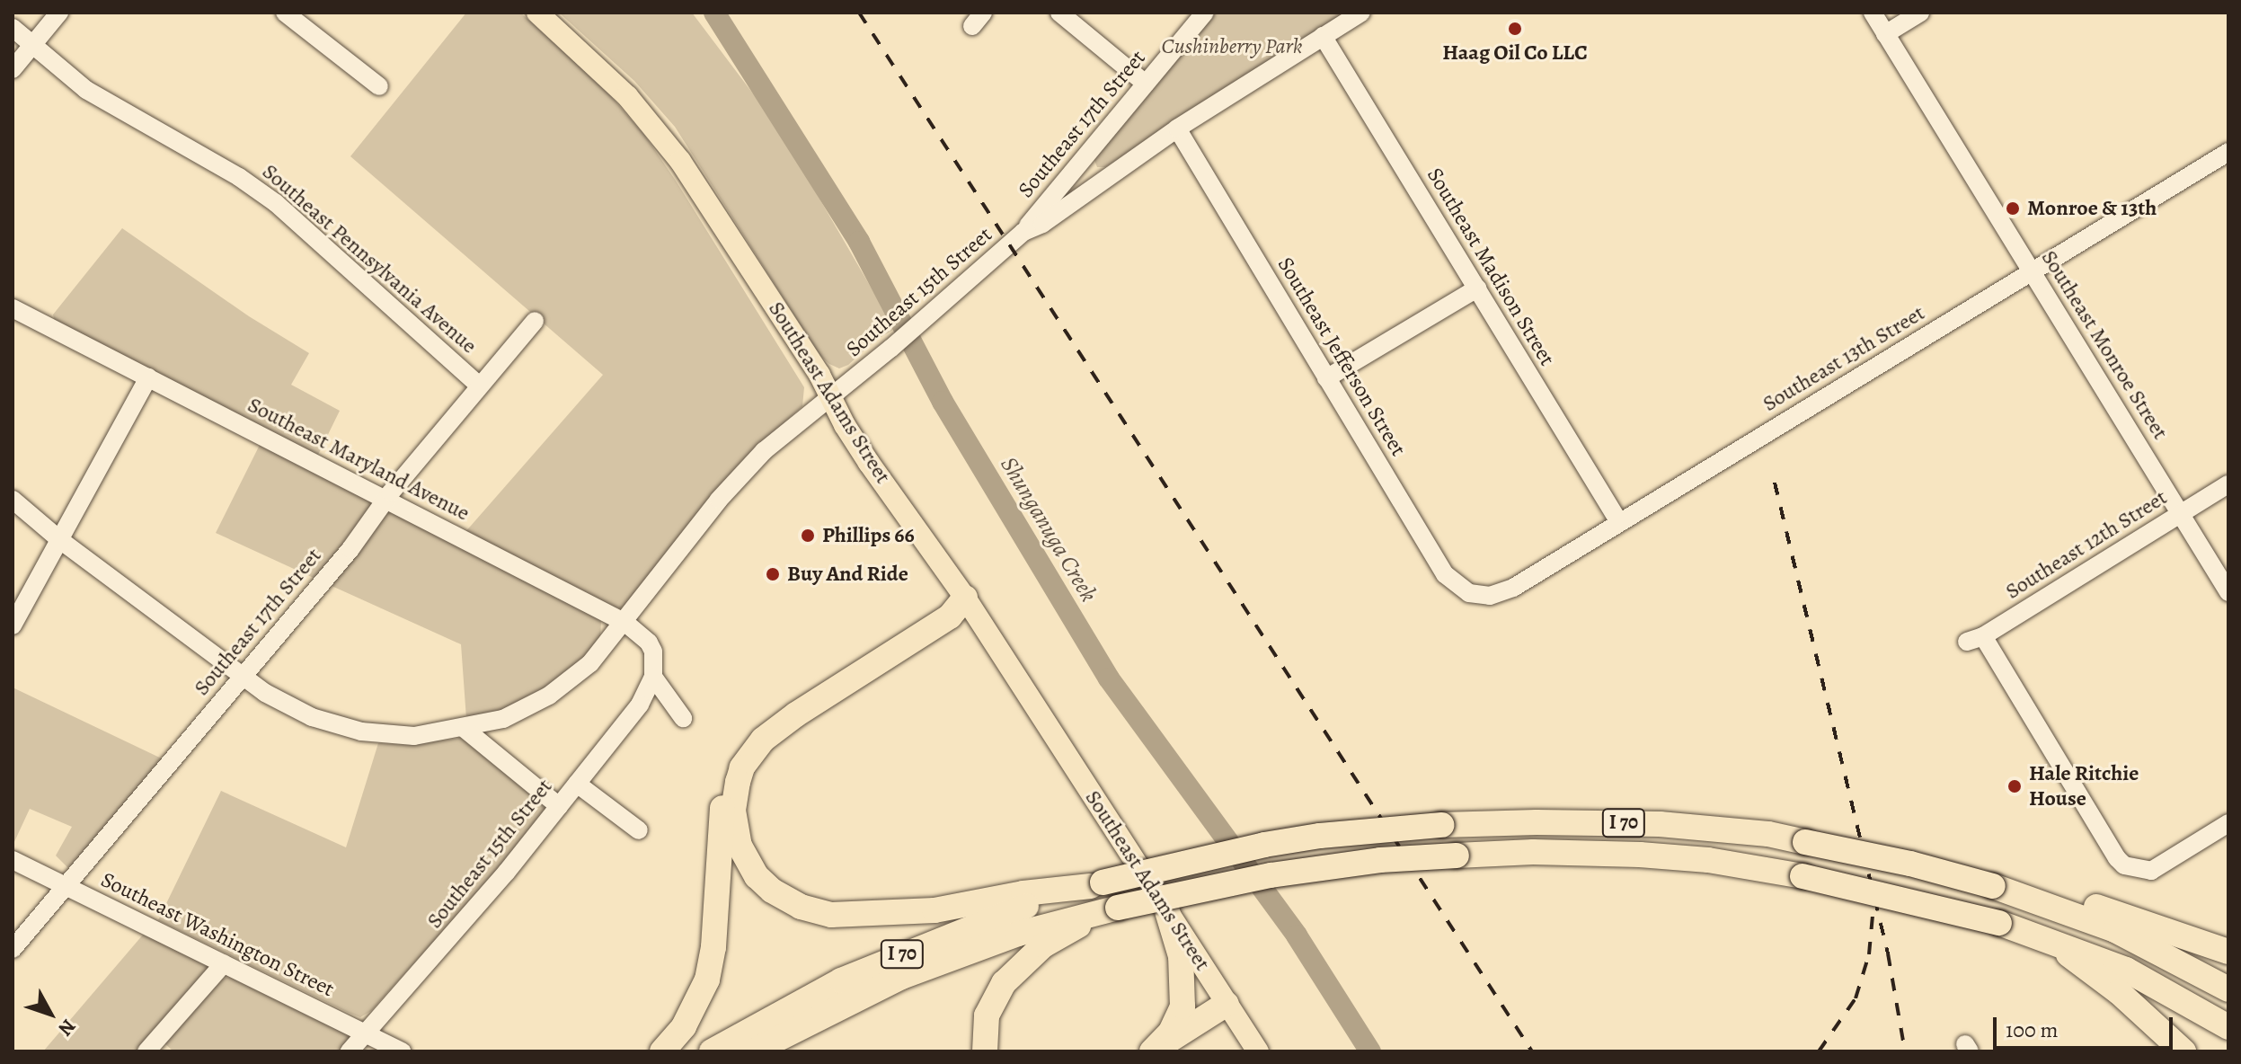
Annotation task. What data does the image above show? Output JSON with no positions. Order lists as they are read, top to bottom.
{
  "streets": {
    "highway": ["I 70"],
    "main road": ["Southeast Adams Street"],
    "street": [
      "Southeast 17th Street",
      "Southeast Pennsylvania Avenue",
      "Southeast Madison Street",
      "Southeast 15th Street",
      "Southeast Monroe Street",
      "Southeast Jefferson Street",
      "Southeast 13th Street",
      "Southeast Maryland Avenue",
      "Southeast 12th Street",
      "Southeast Washington Street"
    ]
  },
  "crossings": [
    ["Southeast 17th Street", "Southeast Pennsylvania Avenue"],
    ["Southeast 17th Street", "Southeast 15th Street"],
    ["Southeast 17th Street", "Southeast Maryland Avenue"],
    ["Southeast 17th Street", "Southeast Washington Street"],
    ["Southeast Madison Street", "Southeast 15th Street"],
    ["Southeast Madison Street", "Southeast 13th Street"],
    ["Southeast 15th Street", "Southeast Jefferson Street"],
    ["Southeast 15th Street", "Southeast Adams Street"],
    ["Southeast 15th Street", "Southeast Maryland Avenue"],
    ["Southeast 15th Street", "Southeast Washington Street"],
    ["Southeast Monroe Street", "Southeast 13th Street"],
    ["Southeast Monroe Street", "Southeast 12th Street"],
    ["Southeast Jefferson Street", "Southeast 13th Street"]
  ],
  "water": ["Shunganuga Creek"],
  "parks": ["Cushinberry Park"],
  "places": [
    "Haag Oil Co LLC",
    "Monroe & 13th",
    "Phillips 66",
    "Buy And Ride",
    "Hale Ritchie House"
  ],
  "scale_bar": "100 m",
  "north": "bottom right"
}
